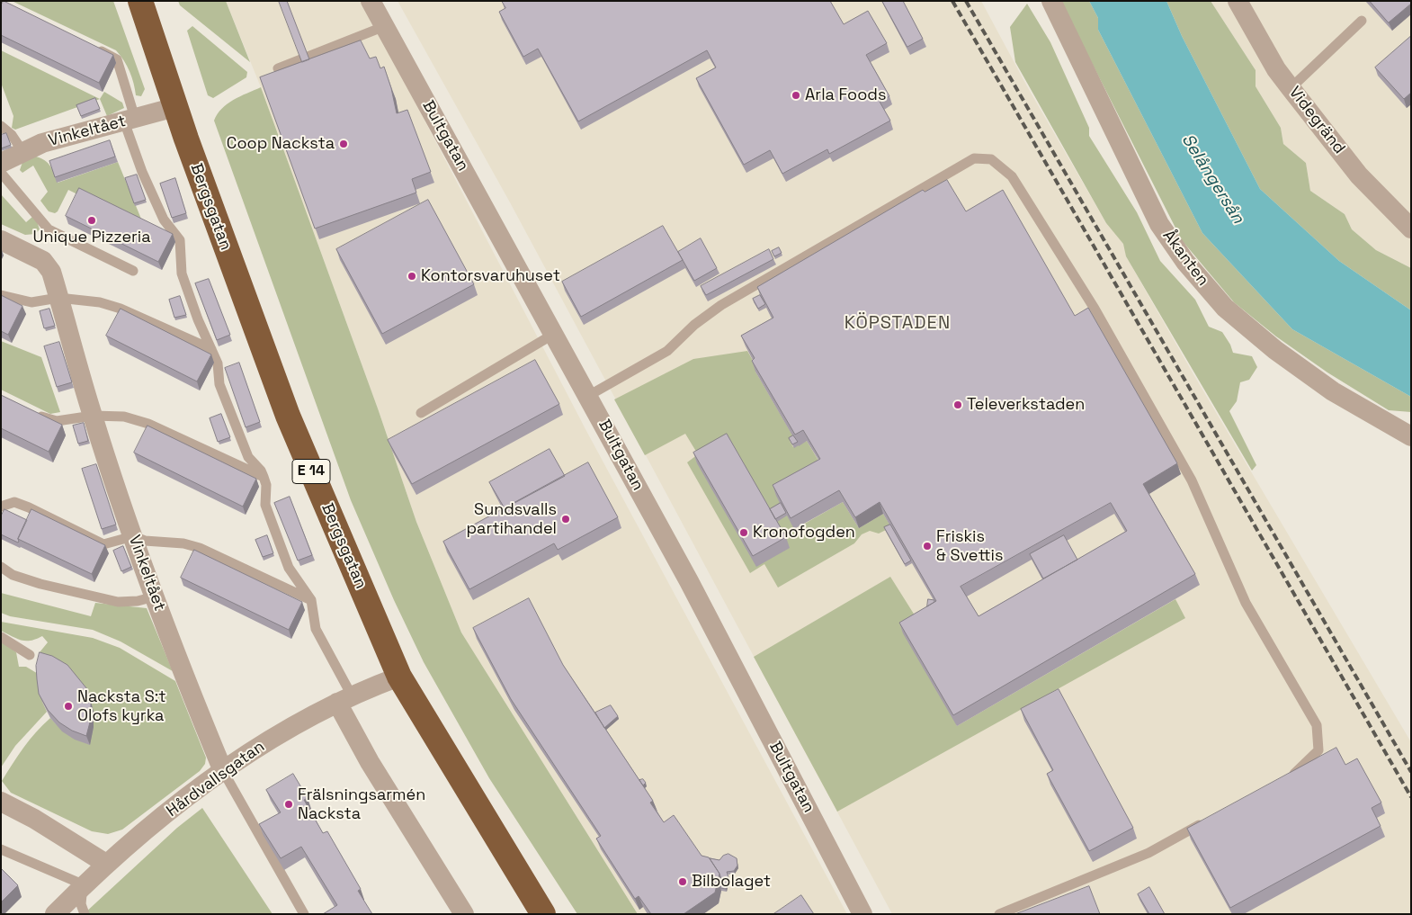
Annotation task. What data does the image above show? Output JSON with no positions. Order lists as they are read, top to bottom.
{
  "streets": {
    "highway": ["Bergsgatan", "E 14"],
    "street": [
      "Videgränd",
      "Vinkeltået",
      "Bultgatan",
      "Åkanten",
      "Hårdvallsgatan"
    ]
  },
  "crossings": [
    ["Vinkeltået", "Bergsgatan"],
    ["Vinkeltået", "Hårdvallsgatan"],
    ["Bergsgatan", "Hårdvallsgatan"]
  ],
  "districts": ["KÖPSTADEN"],
  "water": ["Selångersån"],
  "places": [
    "Arla Foods",
    "Coop Nacksta",
    "Unique Pizzeria",
    "Kontorsvaruhuset",
    "Televerkstaden",
    "Sundsvalls partihandel",
    "Kronofogden",
    "Friskis & Svettis",
    "Nacksta S:t Olofs kyrka",
    "Frälsningsarmén Nacksta",
    "Bilbolaget"
  ]
}
